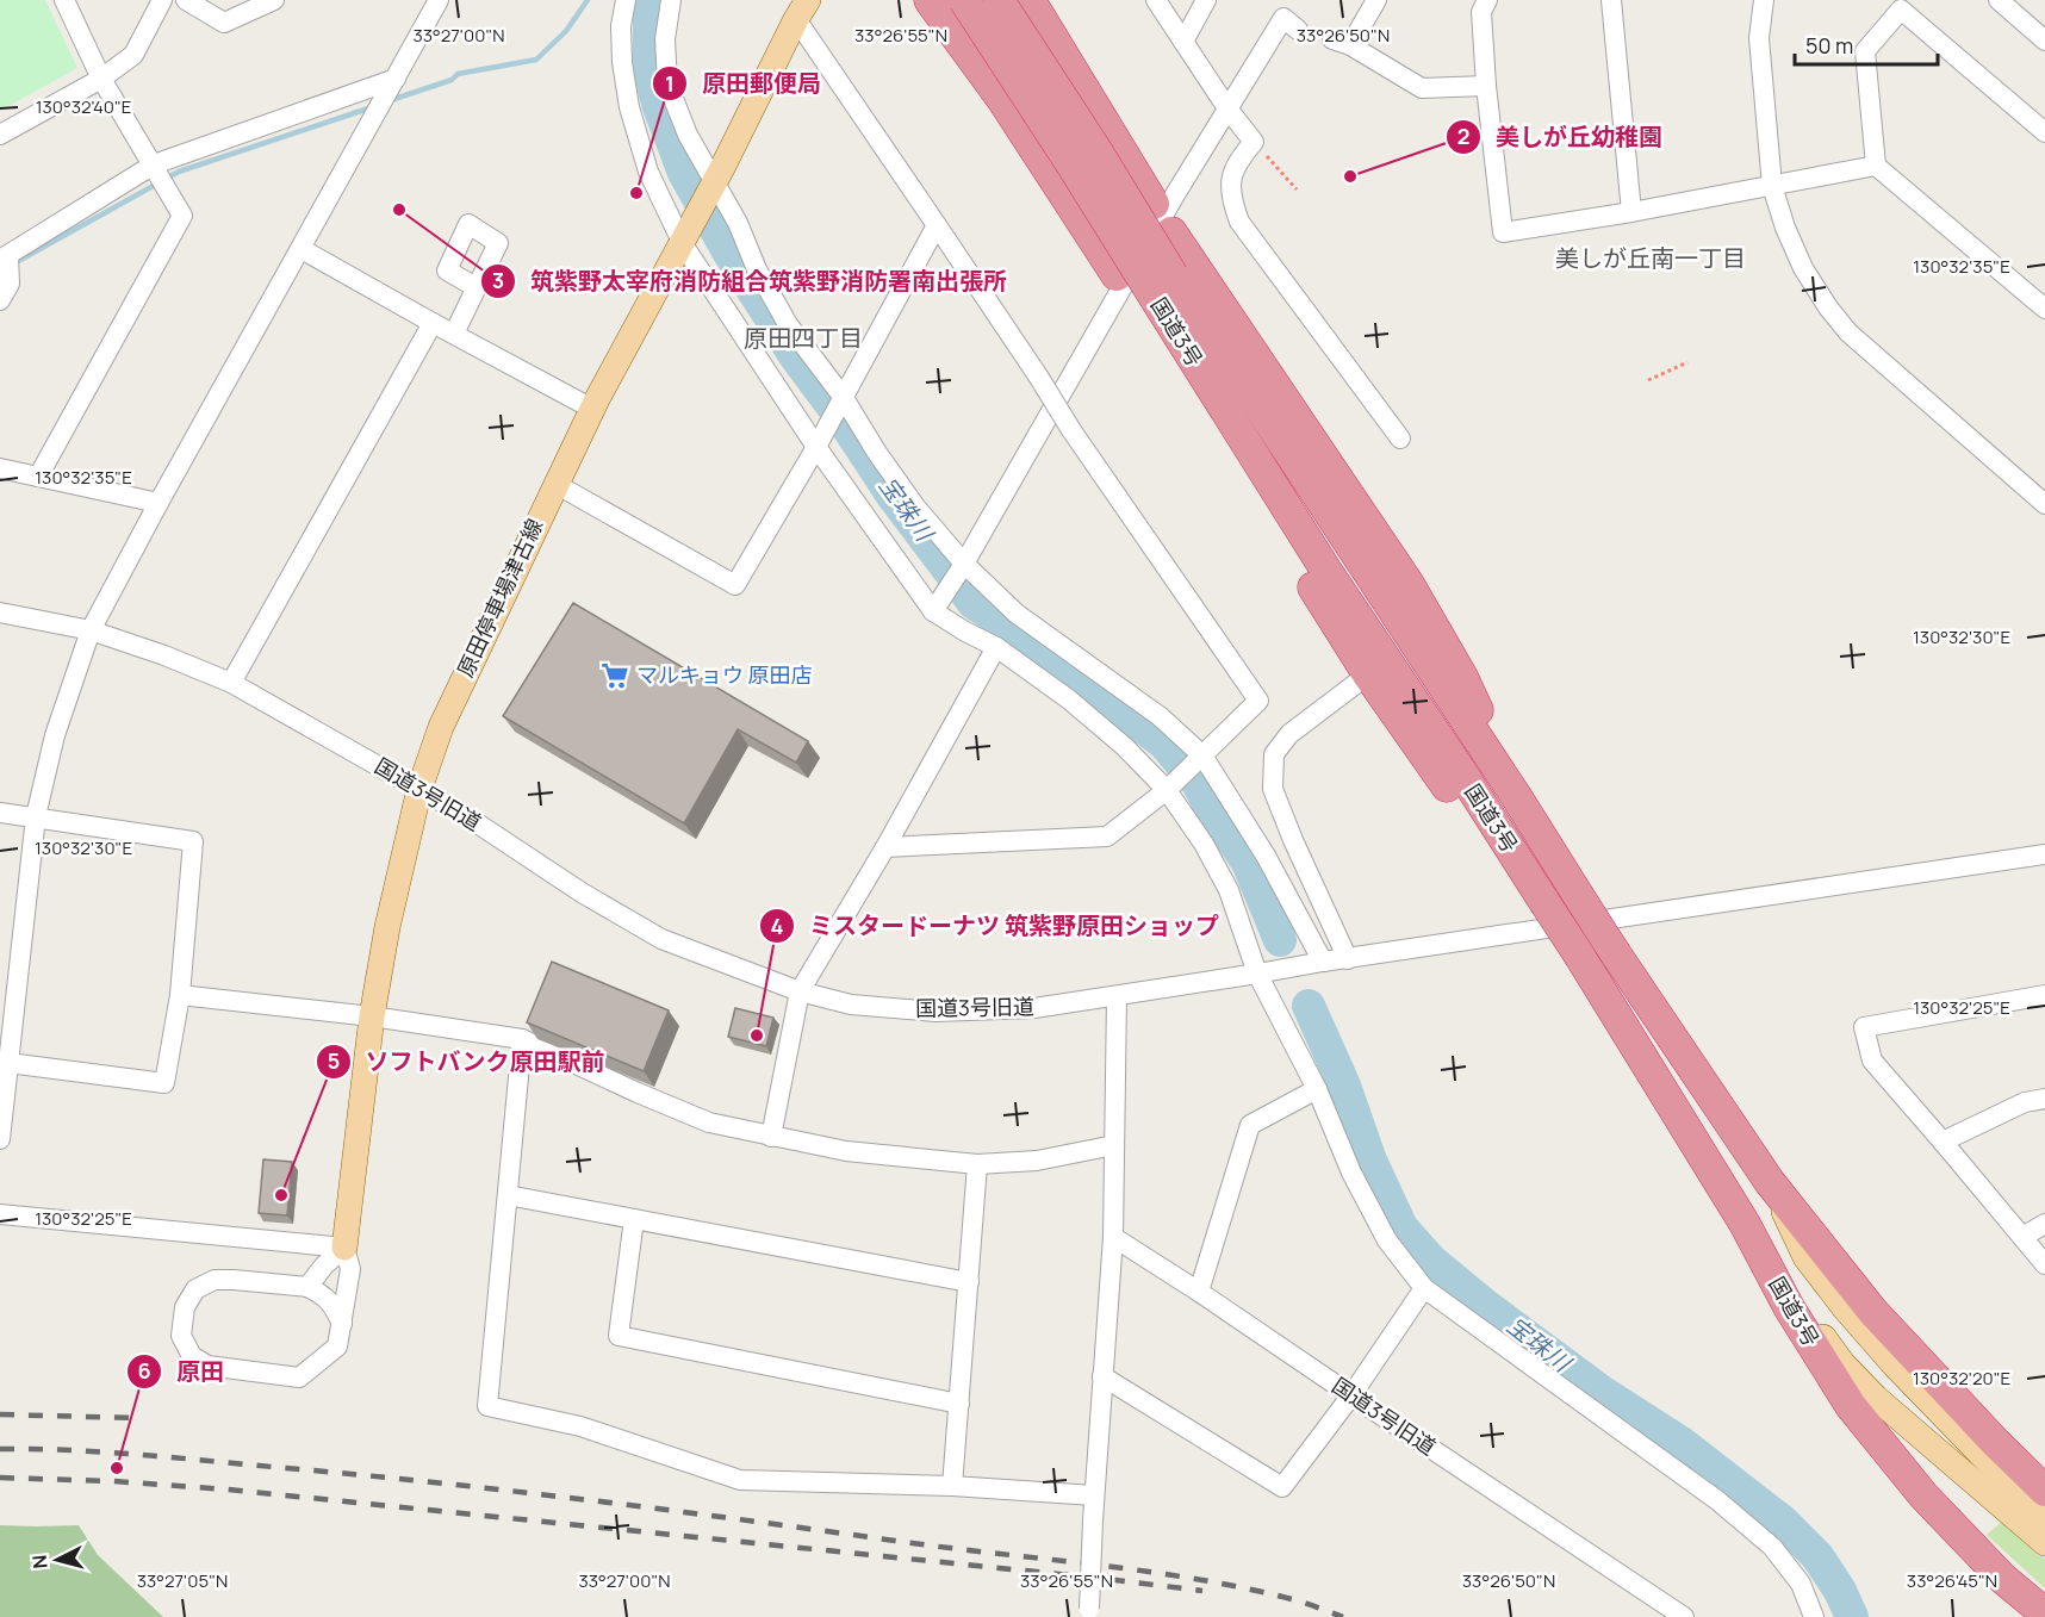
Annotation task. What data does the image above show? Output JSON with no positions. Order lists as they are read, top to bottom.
{
  "streets": {
    "highway": ["国道3号"],
    "main road": ["原田停車場津古線"],
    "street": ["国道3号旧道"]
  },
  "crossings": [
    ["原田停車場津古線", "国道3号旧道"]
  ],
  "districts": ["美しが丘南一丁目", "原田四丁目"],
  "water": ["宝珠川"],
  "places": {
    "other": [
      "美しが丘幼稚園",
      "原田郵便局",
      "筑紫野太宰府消防組合筑紫野消防署南出張所",
      "ミスタードーナツ 筑紫野原田ショップ",
      "ソフトバンク原田駅前",
      "原田"
    ],
    "supermarket": ["マルキョウ 原田店"]
  },
  "scale_bar": "50 m",
  "north": "left",
  "coordinates": [
    "33°27'00\"N",
    "33°26'55\"N",
    "33°26'50\"N",
    "130°32'40\"E",
    "130°32'35\"E",
    "130°32'30\"E",
    "130°32'25\"E",
    "130°32'20\"E",
    "33°27'05\"N",
    "33°26'45\"N"
  ]
}
